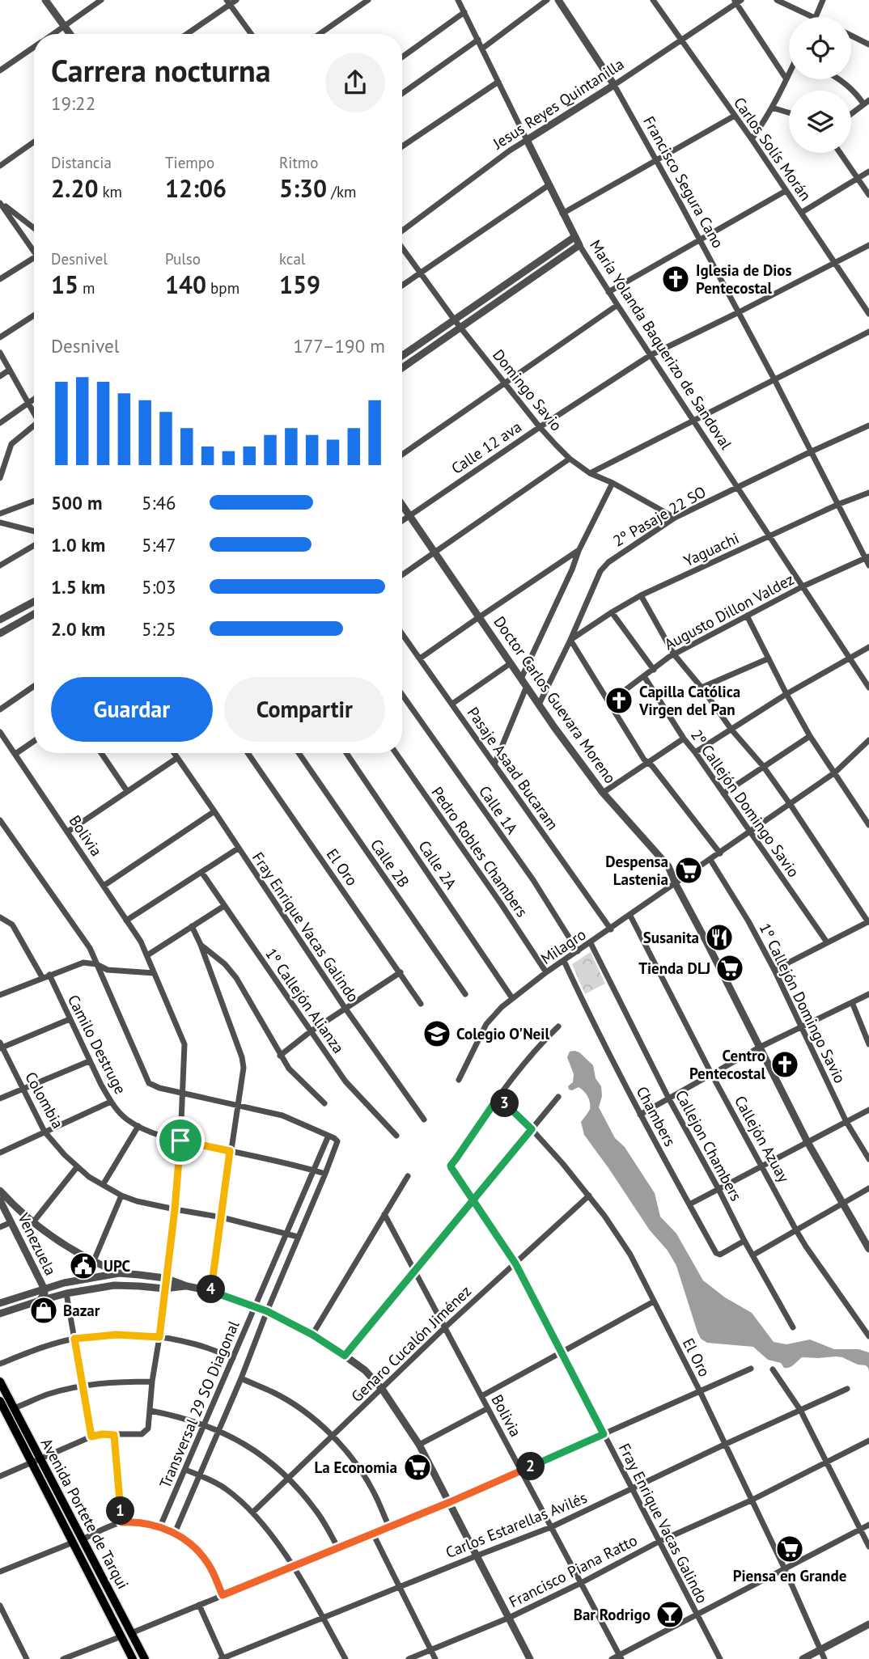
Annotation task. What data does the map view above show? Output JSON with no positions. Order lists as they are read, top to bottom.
{
  "streets": {
    "main road": ["Avenida Portete de Tarqui"],
    "street": [
      "Jesus Reyes Quintanilla",
      "Carlos Solís Morán",
      "Francisco Segura Cano",
      "María Yolanda Baquerizo de Sandoval",
      "Domingo Savio",
      "Calle 12 ava",
      "2º Pasaje 22 SO",
      "Yaguachi",
      "Augusto Dillon Valdez",
      "Doctor Carlos Guevara Moreno",
      "Pasaje Asaad Bucaram",
      "2º Callejón Domingo Savio",
      "Calle 1A",
      "Bolivia",
      "Pedro Robles Chambers",
      "Calle 2B",
      "Calle 2A",
      "El Oro",
      "Fray Enrique Vacas Galindo",
      "Milagro",
      "1º Callejón Alianza",
      "1º Callejón Domingo Savio",
      "Camilo Destruge",
      "Colombia",
      "Chambers",
      "Callejón Azuay",
      "Callejon Chambers",
      "Venezuela",
      "Genaro Cucalón Jiménez",
      "Transversal 29 SO Diagonal",
      "Carlos Estarellas Avilés",
      "Francisco Piana Ratto"
    ]
  },
  "crossings": [
    ["Jesus Reyes Quintanilla", "Carlos Solís Morán"],
    ["Jesus Reyes Quintanilla", "Francisco Segura Cano"],
    ["Jesus Reyes Quintanilla", "María Yolanda Baquerizo de Sandoval"],
    ["Carlos Solís Morán", "Calle 12 ava"],
    ["Francisco Segura Cano", "Calle 12 ava"],
    ["Francisco Segura Cano", "2º Pasaje 22 SO"],
    ["Francisco Segura Cano", "Yaguachi"],
    ["Francisco Segura Cano", "Augusto Dillon Valdez"],
    ["María Yolanda Baquerizo de Sandoval", "Calle 12 ava"],
    ["María Yolanda Baquerizo de Sandoval", "2º Pasaje 22 SO"],
    ["María Yolanda Baquerizo de Sandoval", "Yaguachi"],
    ["María Yolanda Baquerizo de Sandoval", "Augusto Dillon Valdez"],
    ["Domingo Savio", "Calle 12 ava"],
    ["Domingo Savio", "2º Pasaje 22 SO"],
    ["Calle 12 ava", "Doctor Carlos Guevara Moreno"],
    ["2º Pasaje 22 SO", "Yaguachi"],
    ["2º Pasaje 22 SO", "Doctor Carlos Guevara Moreno"],
    ["Augusto Dillon Valdez", "2º Callejón Domingo Savio"],
    ["Doctor Carlos Guevara Moreno", "Milagro"],
    ["Pasaje Asaad Bucaram", "Milagro"],
    ["2º Callejón Domingo Savio", "Milagro"],
    ["Calle 1A", "Milagro"],
    ["Bolivia", "Camilo Destruge"],
    ["Bolivia", "Colombia"],
    ["Bolivia", "Genaro Cucalón Jiménez"],
    ["Bolivia", "Carlos Estarellas Avilés"],
    ["Bolivia", "Francisco Piana Ratto"],
    ["Pedro Robles Chambers", "Milagro"],
    ["Calle 2A", "Milagro"],
    ["El Oro", "Fray Enrique Vacas Galindo"],
    ["El Oro", "Genaro Cucalón Jiménez"],
    ["El Oro", "Carlos Estarellas Avilés"],
    ["El Oro", "Francisco Piana Ratto"],
    ["Fray Enrique Vacas Galindo", "Genaro Cucalón Jiménez"],
    ["Fray Enrique Vacas Galindo", "Carlos Estarellas Avilés"],
    ["Fray Enrique Vacas Galindo", "Francisco Piana Ratto"],
    ["Milagro", "1º Callejón Domingo Savio"],
    ["Milagro", "Chambers"],
    ["Milagro", "Callejón Azuay"],
    ["Milagro", "Callejon Chambers"],
    ["Camilo Destruge", "Transversal 29 SO Diagonal"],
    ["Colombia", "Transversal 29 SO Diagonal"],
    ["Chambers", "Callejon Chambers"]
  ],
  "places": {
    "church": ["Iglesia de Dios Pentecostal", "Capilla Católica Virgen del Pan", "Centro Pentecostal"],
    "supermarket": [
      "Despensa Lastenia",
      "Tienda DLJ",
      "La Economia",
      "Piensa en Grande"
    ],
    "restaurant": ["Susanita"],
    "school or university": ["Colegio O'Neil"],
    "public building": ["UPC"],
    "shop": ["Bazar"],
    "bar": ["Bar Rodrigo"]
  },
  "page": {
    "heading": ["Carrera nocturna", "19:22"],
    "stats": [
      ["Distancia", "2.20 km"],
      ["Tiempo", "12:06"],
      ["Ritmo", "5:30 /km"],
      ["Desnivel", "15 m"],
      ["Pulso", "140 bpm"],
      ["kcal", "159"]
    ],
    "chart": ["Desnivel", "177–190 m"],
    "list": [
      {
        "name": "500 m",
        "note": "5:46"
      },
      {
        "name": "1.0 km",
        "note": "5:47"
      },
      {
        "name": "1.5 km",
        "note": "5:03"
      },
      {
        "name": "2.0 km",
        "note": "5:25"
      }
    ],
    "buttons": ["Guardar", "Compartir"],
    "pins": [
      "3",
      "4",
      "2",
      "1"
    ]
  }
}
